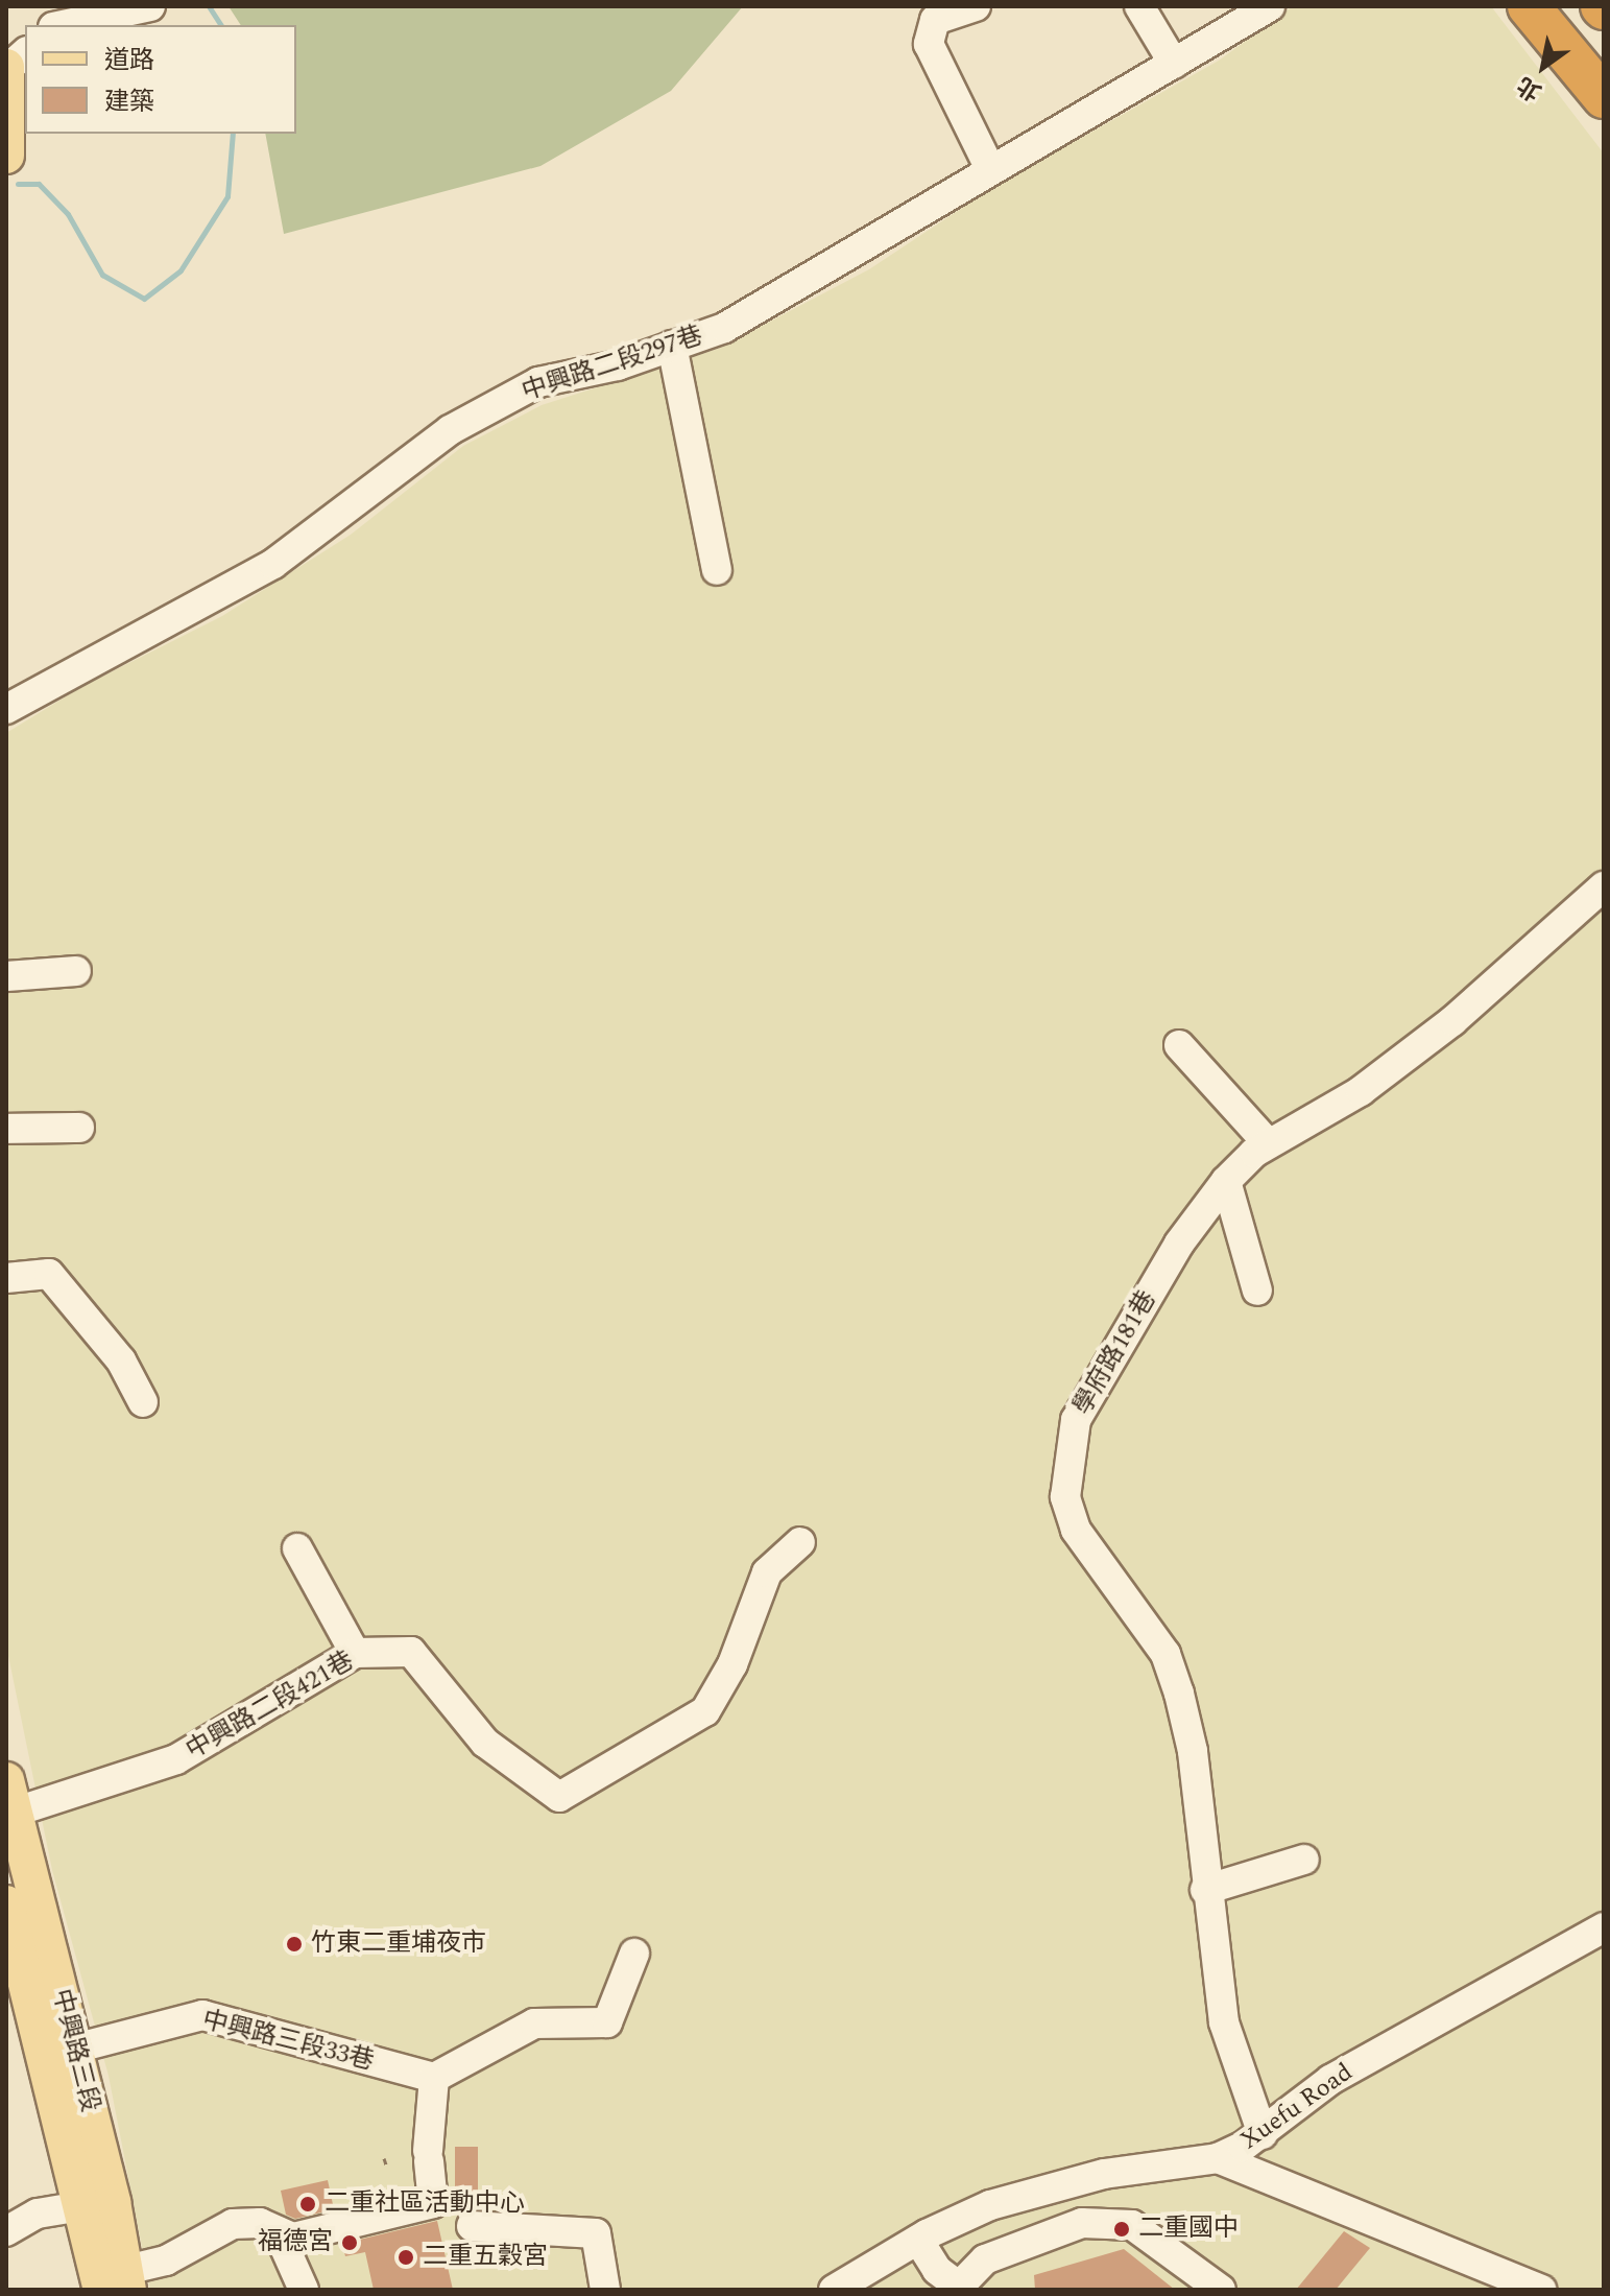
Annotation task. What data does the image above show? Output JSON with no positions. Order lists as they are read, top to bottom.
{
  "streets": {
    "main road": ["中興路三段"],
    "street": [
      "中興路二段297巷",
      "學府路181巷",
      "中興路二段421巷",
      "中興路三段33巷",
      "Xuefu Road"
    ]
  },
  "crossings": [
    ["學府路181巷", "Xuefu Road"],
    ["中興路二段421巷", "中興路三段"],
    ["中興路三段33巷", "中興路三段"]
  ],
  "places": [
    "竹東二重埔夜市",
    "二重社區活動中心",
    "二重國中",
    "福德宮",
    "二重五穀宮"
  ],
  "legend": ["道路", "建築"],
  "north": "bottom left"
}
